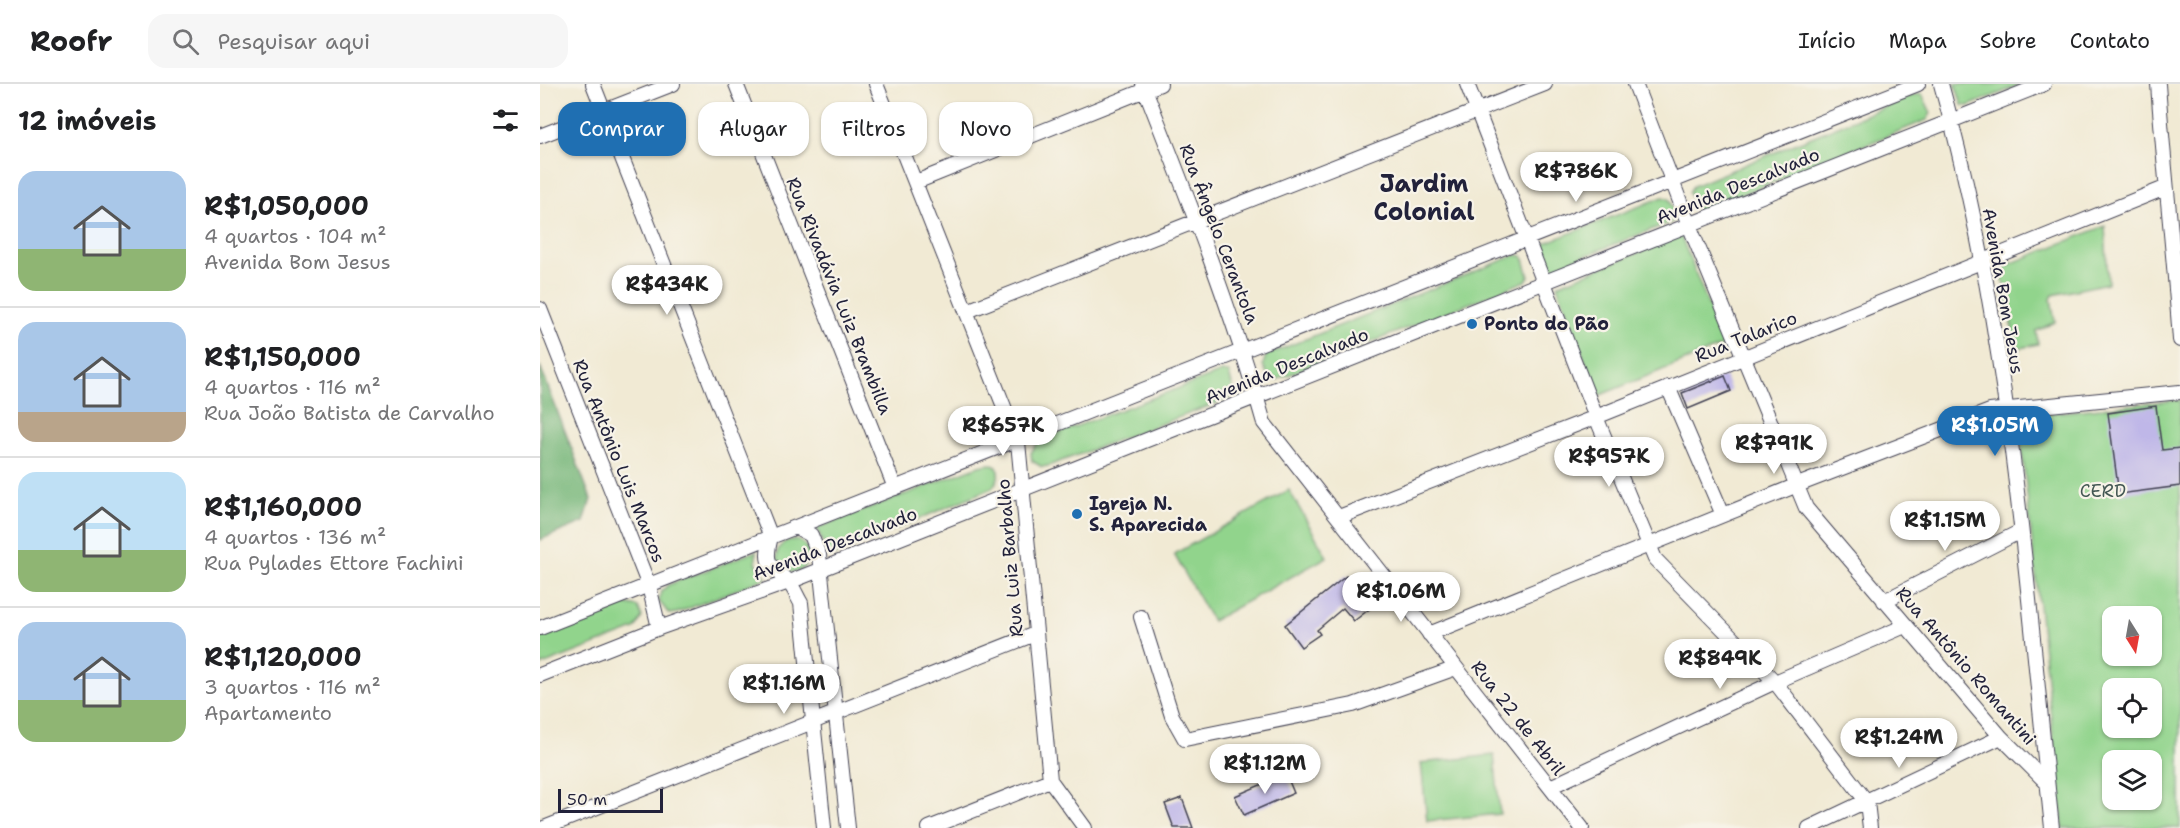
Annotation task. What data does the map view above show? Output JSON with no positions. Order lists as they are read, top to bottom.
{
  "streets": {
    "street": [
      "Avenida Descalvado",
      "Rua Ângelo Cerantola",
      "Avenida Bom Jesus",
      "Rua Rivadávia Luiz Brambilla",
      "Rua Talarico",
      "Rua Antônio Luis Marcos",
      "Rua Luiz Barbalho",
      "Rua Antônio Romantini",
      "Rua 22 de Abril"
    ]
  },
  "crossings": [
    ["Avenida Descalvado", "Rua Ângelo Cerantola"],
    ["Avenida Descalvado", "Avenida Bom Jesus"],
    ["Avenida Descalvado", "Rua Rivadávia Luiz Brambilla"],
    ["Avenida Descalvado", "Rua Antônio Luis Marcos"],
    ["Avenida Descalvado", "Rua Luiz Barbalho"],
    ["Avenida Descalvado", "Rua Antônio Romantini"],
    ["Avenida Descalvado", "Rua 22 de Abril"],
    ["Rua Ângelo Cerantola", "Rua 22 de Abril"],
    ["Avenida Bom Jesus", "Rua Talarico"],
    ["Avenida Bom Jesus", "Rua Antônio Romantini"],
    ["Rua Talarico", "Rua Antônio Romantini"],
    ["Rua Talarico", "Rua 22 de Abril"]
  ],
  "districts": ["Jardim Colonial"],
  "parks": ["CERD"],
  "places": ["Ponto do Pão", "Igreja N. S. Aparecida"],
  "scale_bar": "50 m",
  "north": "bottom",
  "page": {
    "header": "Roofr",
    "search": "Pesquisar aqui",
    "nav": [
      "Início",
      "Mapa",
      "Sobre",
      "Contato"
    ],
    "heading": "12 imóveis",
    "chip": [
      "Comprar",
      "Alugar",
      "Filtros",
      "Novo"
    ],
    "price": [
      "R$786K",
      "R$434K",
      "R$657K",
      "R$1.05M",
      "R$791K",
      "R$957K",
      "R$1.15M",
      "R$1.06M",
      "R$849K",
      "R$1.16M",
      "R$1.24M",
      "R$1.12M"
    ],
    "list": [
      {
        "name": "R$1,050,000",
        "note": "4 quartos · 104 m² · Avenida Bom Jesus"
      },
      {
        "name": "R$1,150,000",
        "note": "4 quartos · 116 m² · Rua João Batista de Carvalho"
      },
      {
        "name": "R$1,160,000",
        "note": "4 quartos · 136 m² · Rua Pylades Ettore Fachini"
      },
      {
        "name": "R$1,120,000",
        "note": "3 quartos · 116 m² · Apartamento"
      }
    ],
    "scale": "50 m"
  }
}
